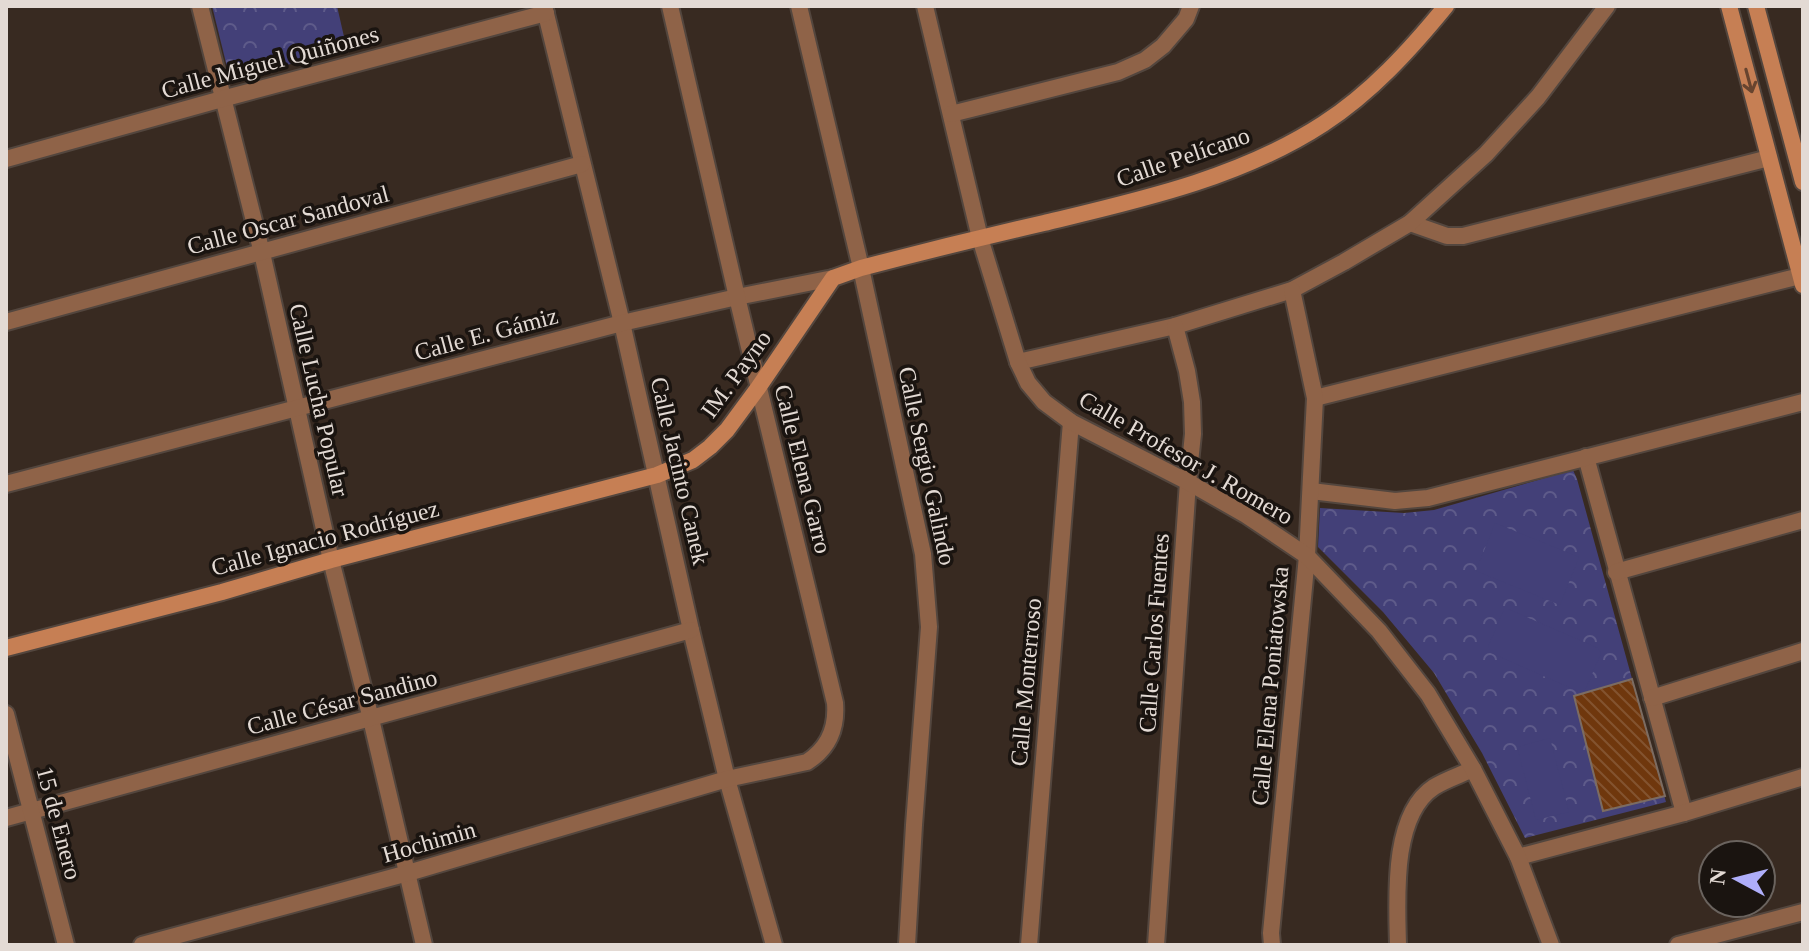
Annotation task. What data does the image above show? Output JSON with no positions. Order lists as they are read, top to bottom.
{
  "streets": {
    "main road": [
      "Calle Pelícano",
      "Calle E. Gámiz",
      "IM. Payno",
      "Calle Ignacio Rodríguez"
    ],
    "street": [
      "Calle Miguel Quiñones",
      "Calle Oscar Sandoval",
      "Calle Lucha Popular",
      "Calle Profesor J. Romero",
      "Calle Sergio Galindo",
      "Calle Elena Garro",
      "Calle Jacinto Canek",
      "Calle Carlos Fuentes",
      "Calle Monterroso",
      "Calle Elena Poniatowska",
      "Calle César Sandino",
      "15 de Enero",
      "Hochimin"
    ]
  },
  "crossings": [
    ["Calle Miguel Quiñones", "Calle Lucha Popular"],
    ["Calle Miguel Quiñones", "Calle Jacinto Canek"],
    ["Calle Pelícano", "Calle E. Gámiz"],
    ["Calle Pelícano", "Calle Profesor J. Romero"],
    ["Calle Oscar Sandoval", "Calle Lucha Popular"],
    ["Calle Oscar Sandoval", "Calle Jacinto Canek"],
    ["Calle E. Gámiz", "IM. Payno"],
    ["Calle E. Gámiz", "Calle Lucha Popular"],
    ["Calle E. Gámiz", "Calle Profesor J. Romero"],
    ["Calle E. Gámiz", "Calle Sergio Galindo"],
    ["Calle E. Gámiz", "Calle Elena Garro"],
    ["Calle E. Gámiz", "Calle Jacinto Canek"],
    ["IM. Payno", "Calle Elena Garro"],
    ["IM. Payno", "Calle Jacinto Canek"],
    ["IM. Payno", "Calle Ignacio Rodríguez"],
    ["Calle Lucha Popular", "Calle Ignacio Rodríguez"],
    ["Calle Lucha Popular", "Calle César Sandino"],
    ["Calle Lucha Popular", "Hochimin"],
    ["Calle Profesor J. Romero", "Calle Carlos Fuentes"],
    ["Calle Profesor J. Romero", "Calle Monterroso"],
    ["Calle Profesor J. Romero", "Calle Elena Poniatowska"],
    ["Calle Elena Garro", "Calle Jacinto Canek"],
    ["Calle Elena Garro", "Hochimin"],
    ["Calle Jacinto Canek", "Calle Ignacio Rodríguez"],
    ["Calle Jacinto Canek", "Calle César Sandino"],
    ["Calle Jacinto Canek", "Hochimin"],
    ["Calle César Sandino", "15 de Enero"]
  ],
  "north": "left"
}
